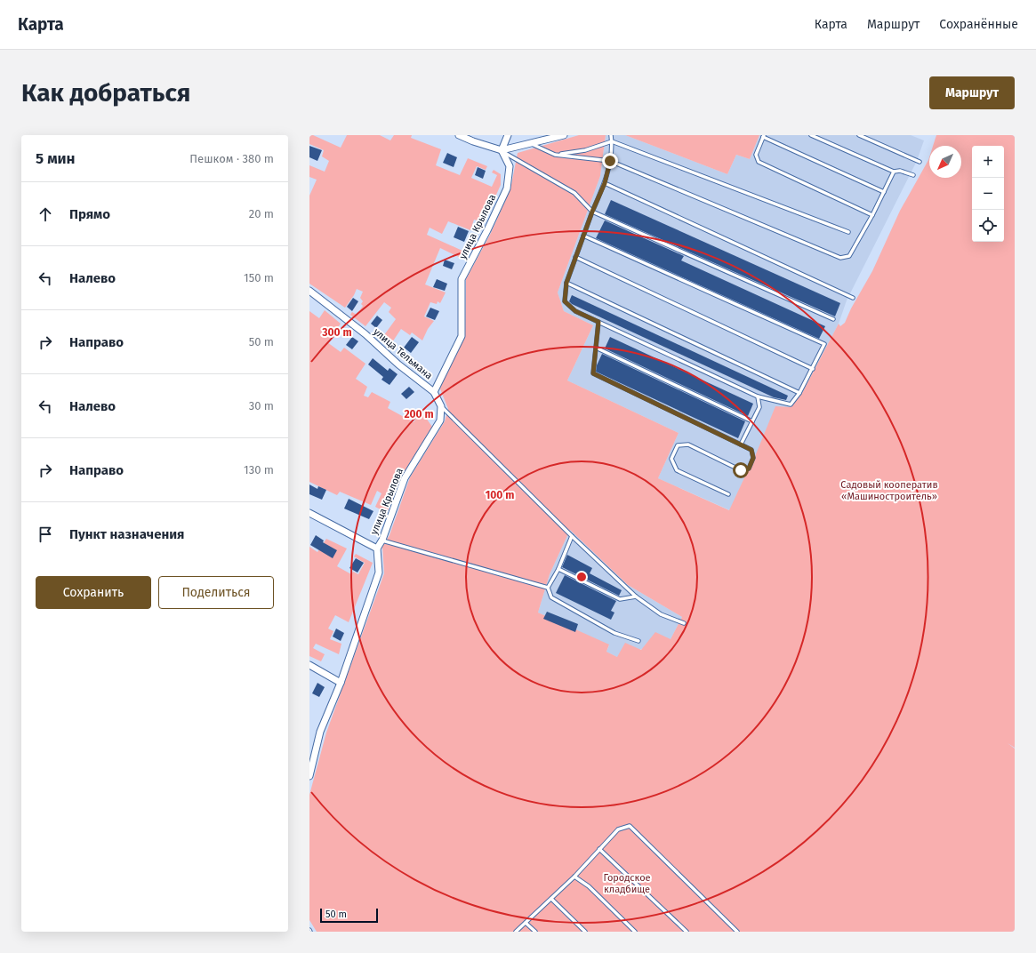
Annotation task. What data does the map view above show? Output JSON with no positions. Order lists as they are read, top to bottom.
{
  "streets": {
    "street": ["улица Крылова", "улица Тельмана"]
  },
  "crossings": [
    ["улица Крылова", "улица Тельмана"]
  ],
  "parks": ["Садовый кооператив «Машиностроитель»", "Городское кладбище"],
  "scale_bar": "50 m",
  "north": "bottom left",
  "page": {
    "header": "Карта",
    "nav": ["Карта", "Маршрут", "Сохранённые"],
    "buttons": [
      "Маршрут",
      ["Сохранить", "Поделиться"]
    ],
    "title": "Как добраться",
    "heading": ["5 мин", "Пешком · 380 m"],
    "map_buttons": ["+", "−"],
    "list": [
      ["Прямо", "20 m"],
      ["Налево", "150 m"],
      ["Направо", "50 m"],
      ["Налево", "30 m"],
      ["Направо", "130 m"],
      "Пункт назначения"
    ],
    "scale": "50 m"
  },
  "rings": ["300 m", "200 m", "100 m"]
}
